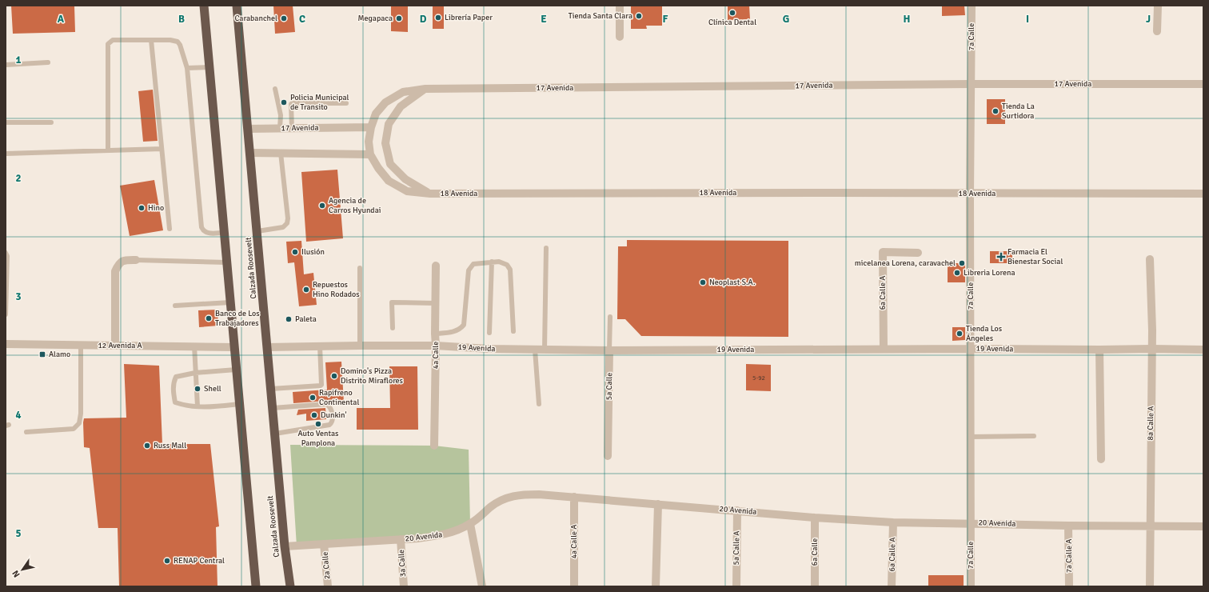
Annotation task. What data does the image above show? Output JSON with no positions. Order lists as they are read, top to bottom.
{
  "streets": {
    "highway": ["Calzada Roosevelt"],
    "street": [
      "7a Calle",
      "17 Avenida",
      "18 Avenida",
      "6a Calle A",
      "12 Avenida A",
      "19 Avenida",
      "4a Calle",
      "5a Calle",
      "8a Calle A",
      "20 Avenida",
      "4a Calle A",
      "5a Calle A",
      "6a Calle",
      "7a Calle A",
      "3a Calle",
      "2a Calle"
    ]
  },
  "crossings": [
    ["7a Calle", "17 Avenida"],
    ["7a Calle", "18 Avenida"],
    ["7a Calle", "19 Avenida"],
    ["7a Calle", "20 Avenida"],
    ["17 Avenida", "18 Avenida"],
    ["17 Avenida", "Calzada Roosevelt"],
    ["Calzada Roosevelt", "19 Avenida"],
    ["Calzada Roosevelt", "20 Avenida"],
    ["6a Calle A", "19 Avenida"],
    ["6a Calle A", "20 Avenida"],
    ["19 Avenida", "4a Calle"],
    ["19 Avenida", "5a Calle"],
    ["19 Avenida", "8a Calle A"],
    ["8a Calle A", "20 Avenida"],
    ["20 Avenida", "4a Calle A"],
    ["20 Avenida", "5a Calle A"],
    ["20 Avenida", "6a Calle"],
    ["20 Avenida", "7a Calle A"],
    ["20 Avenida", "3a Calle"],
    ["20 Avenida", "2a Calle"]
  ],
  "places": {
    "other": [
      "Clínica Dental",
      "Tienda Santa Clara",
      "Librería Paper",
      "Carabanchel",
      "Megapaca",
      "Policia Municipal de Transito",
      "Tienda La Surtidora",
      "Agencia de Carros Hyundai",
      "Hino",
      "Ilusión",
      "micelanea Lorena, caravachel",
      "Libreria Lorena",
      "Neoplast S.A.",
      "Repuestos Hino Rodados",
      "Banco de Los Trabajadores",
      "Paleta",
      "Tienda Los Ángeles",
      "Domino's Pizza Distrito Miraflores",
      "Shell",
      "Rapifreno Continental",
      "Dunkin'",
      "Auto Ventas Pamplona",
      "Russ Mall",
      "RENAP Central"
    ],
    "health": ["Farmacia El Bienestar Social"],
    "transit": ["Alamo"]
  },
  "house_numbers": ["5-92"],
  "north": "bottom left",
  "grid": {
    "columns": [
      "A",
      "B",
      "C",
      "D",
      "E",
      "F",
      "G",
      "H",
      "I",
      "J"
    ],
    "rows": [
      "1",
      "2",
      "3",
      "4",
      "5"
    ]
  }
}
